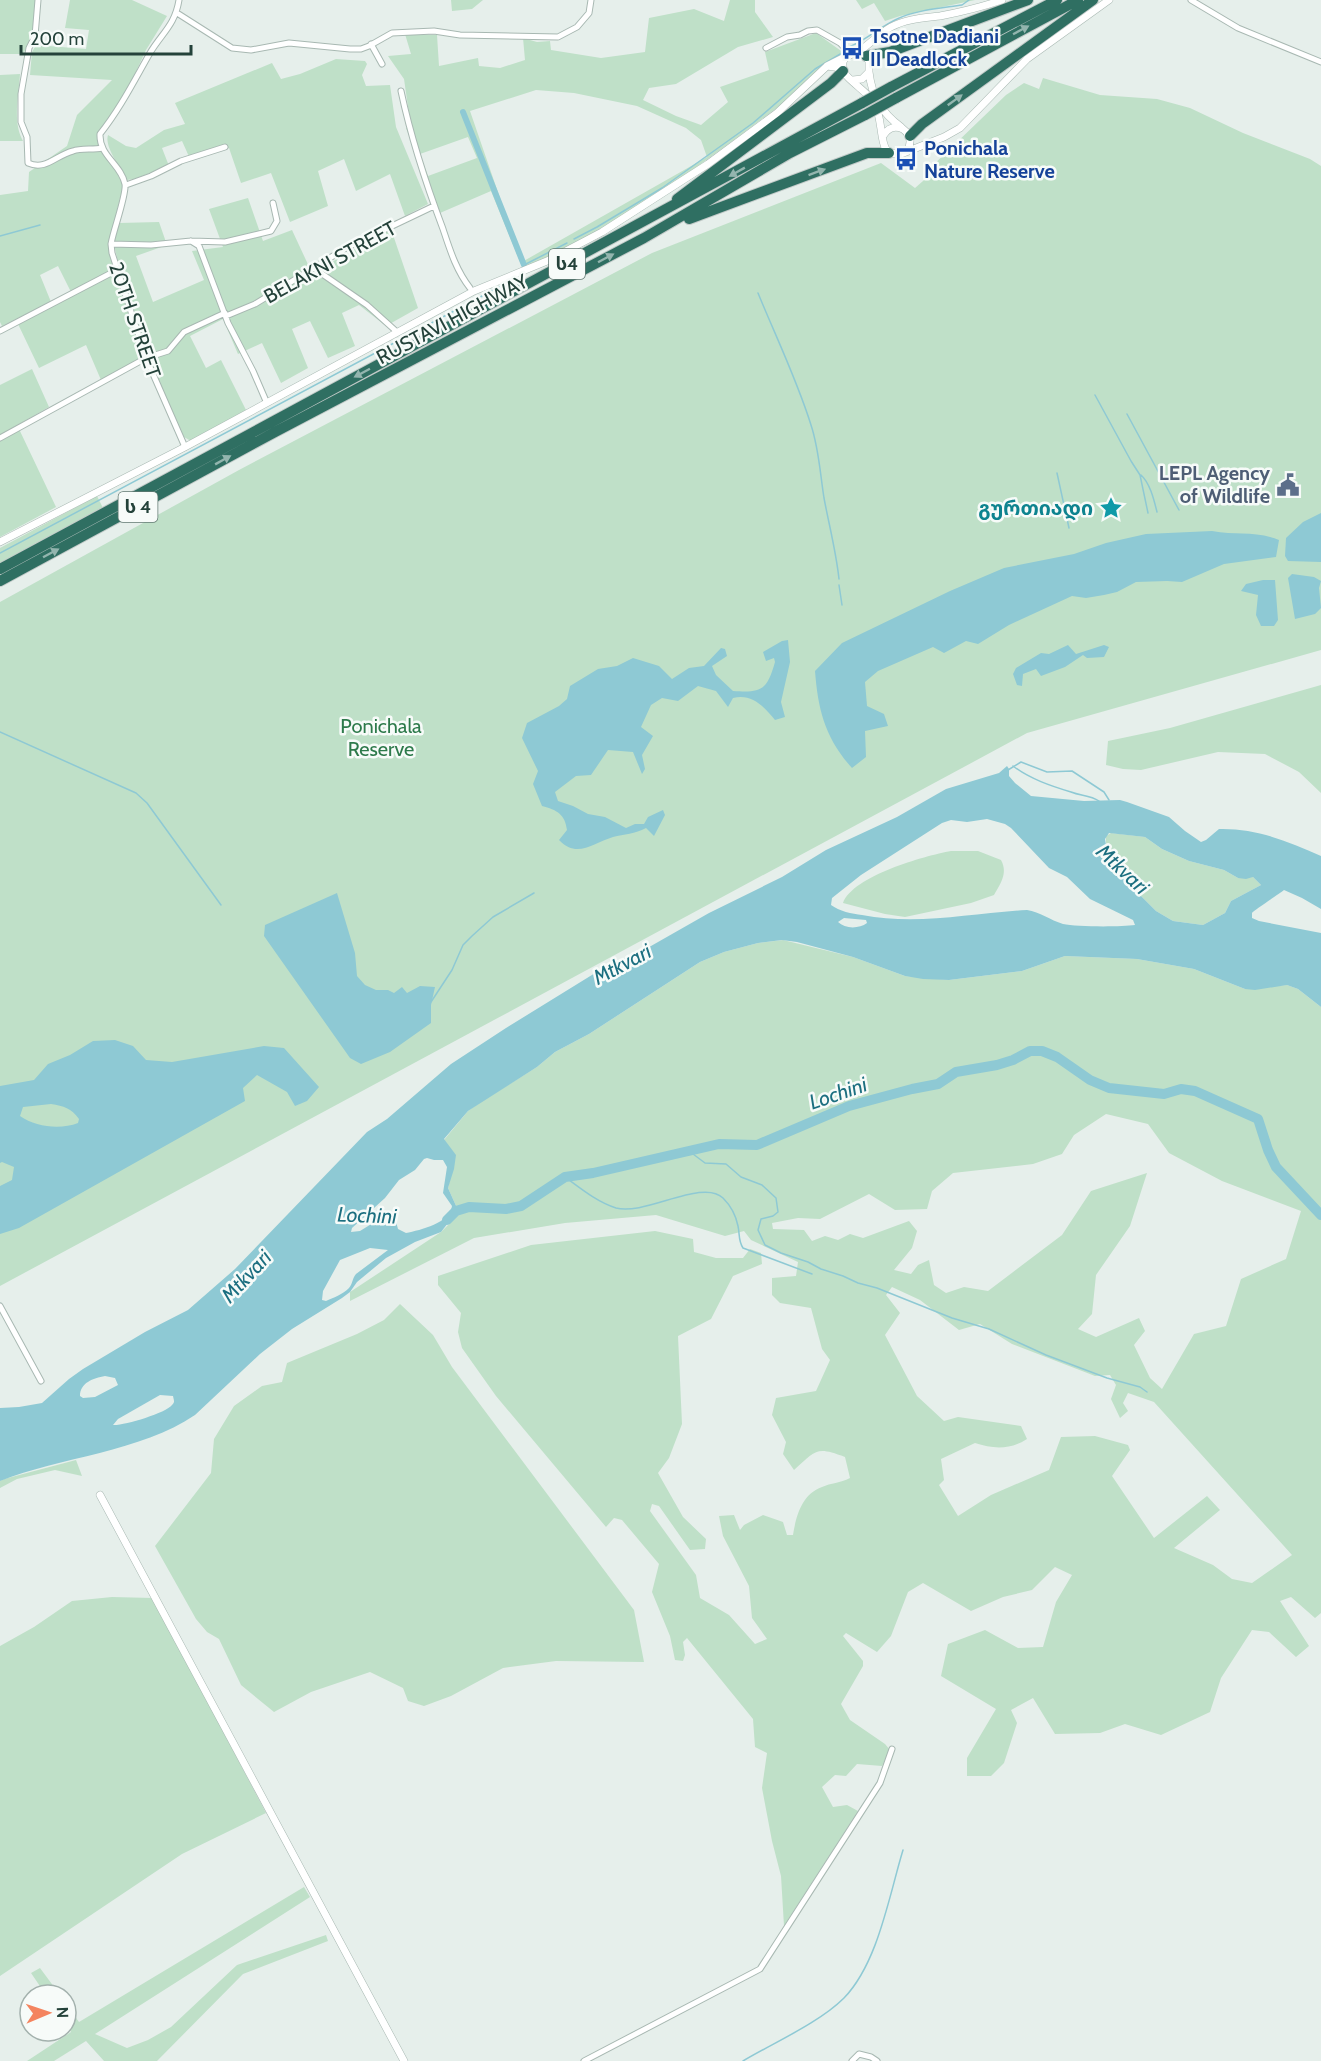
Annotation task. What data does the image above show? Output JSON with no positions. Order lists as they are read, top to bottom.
{
  "streets": {
    "highway": ["ს4", "RUSTAVI HIGHWAY", "ს 4"],
    "street": ["BELAKNI STREET", "20TH STREET"]
  },
  "crossings": [
    ["BELAKNI STREET", "20TH STREET"]
  ],
  "water": ["Mtkvari", "Lochini"],
  "parks": ["Ponichala Reserve"],
  "places": {
    "bus stop": ["Tsotne Dadiani II Deadlock", "Ponichala Nature Reserve"],
    "public building": ["LEPL Agency of Wildlife"],
    "place": ["გურთიადი"]
  },
  "scale_bar": "200 m",
  "north": "right"
}
